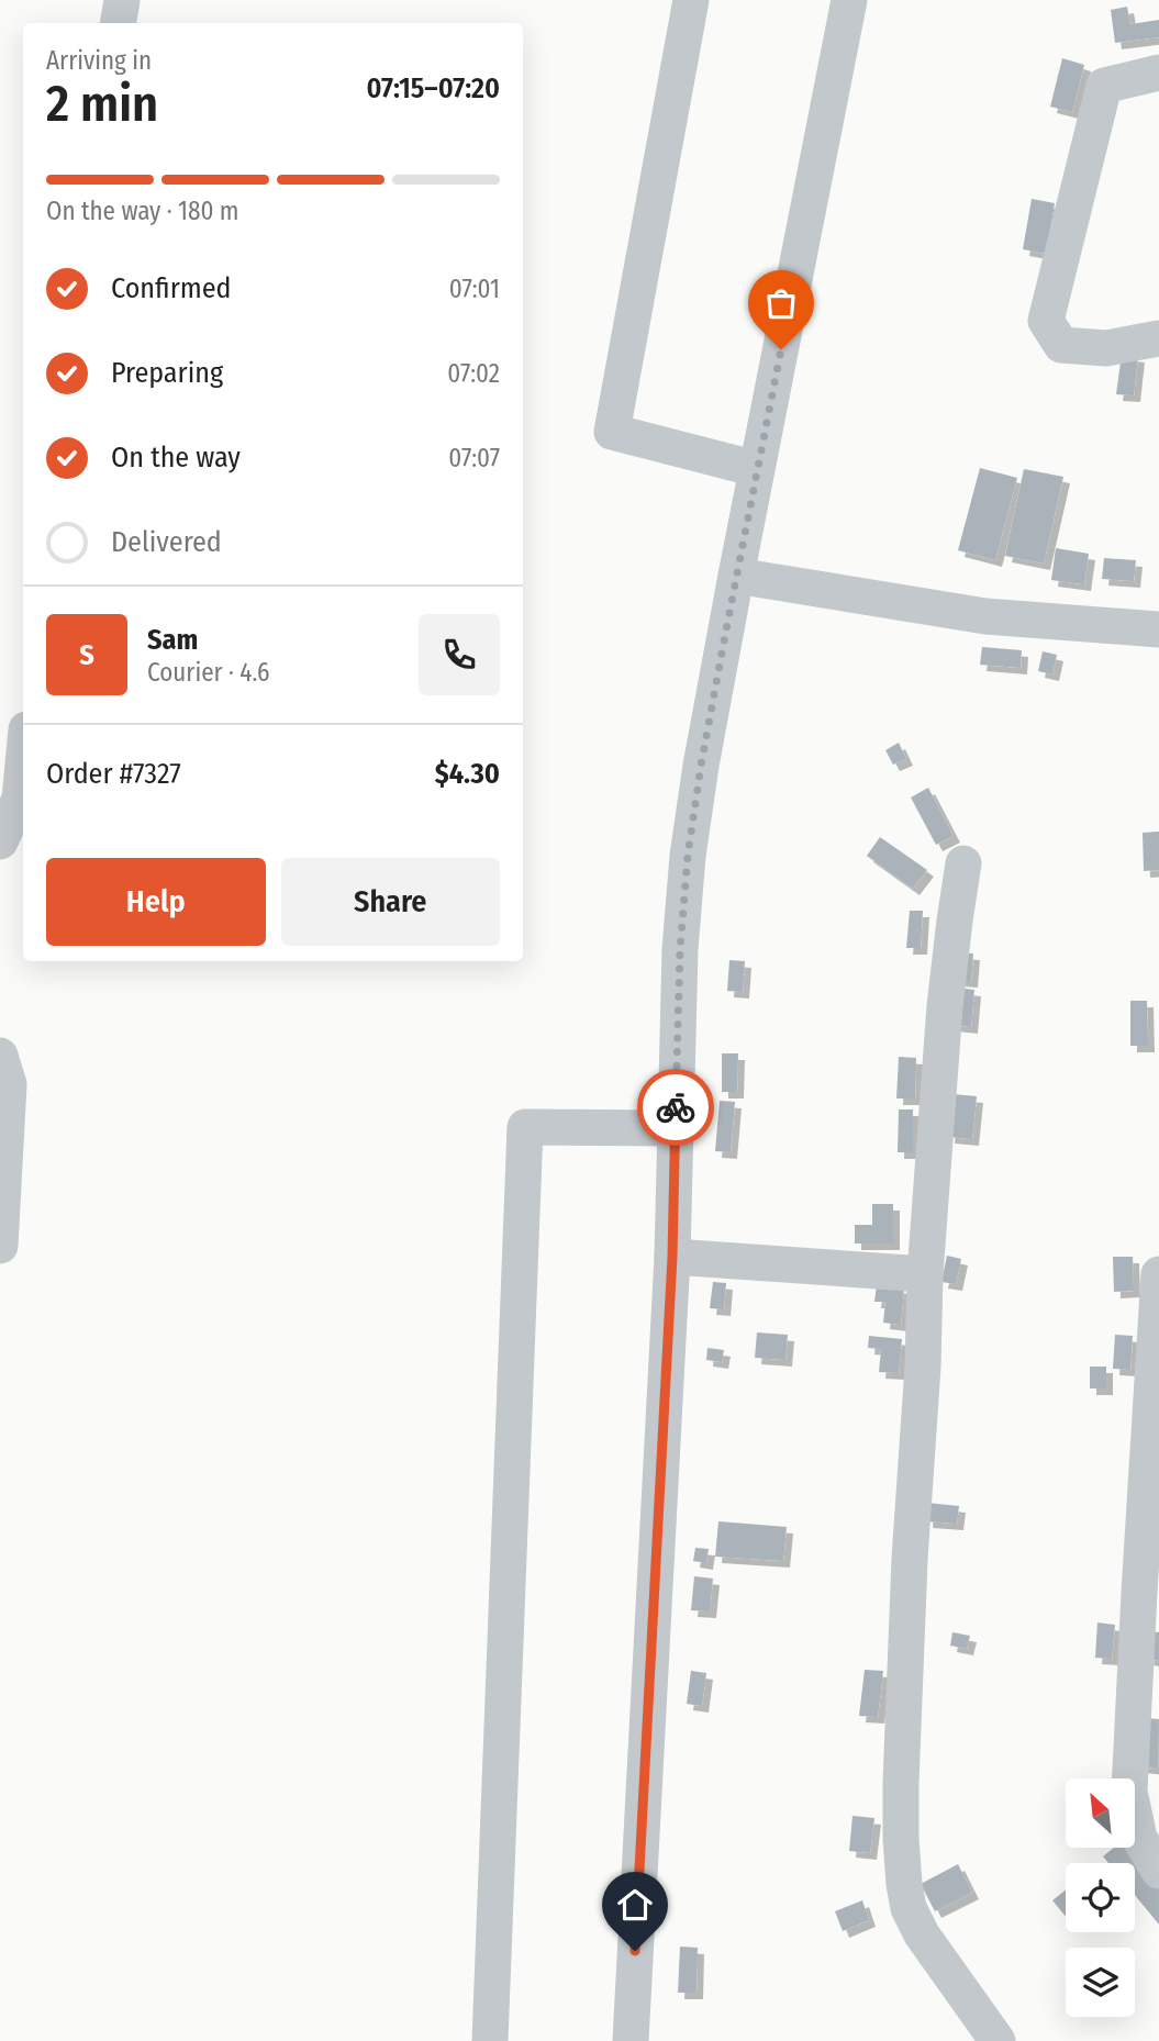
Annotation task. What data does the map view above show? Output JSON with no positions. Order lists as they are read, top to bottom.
{
  "north": "top left",
  "page": {
    "heading": ["2 min", "Arriving in", "07:15–07:20"],
    "panel": [
      "Sam",
      "Courier · 4.6",
      "Order #7327",
      "$4.30"
    ],
    "bar": "On the way · 180 m",
    "list": [
      ["Confirmed", "07:01"],
      ["Preparing", "07:02"],
      ["On the way", "07:07"],
      "Delivered"
    ],
    "round": "S",
    "buttons": ["Help", "Share"]
  }
}
